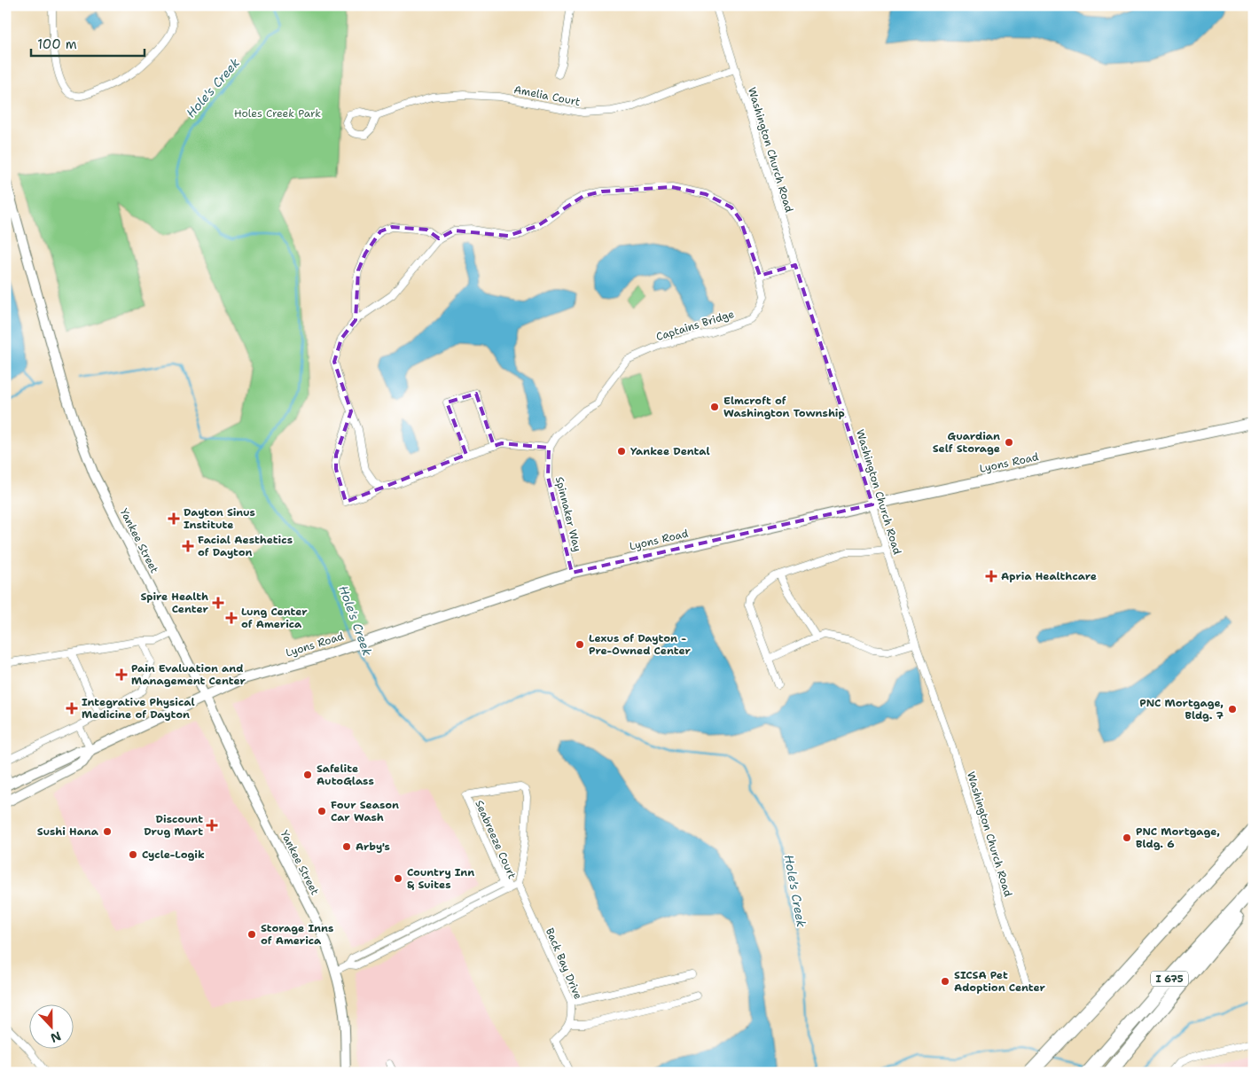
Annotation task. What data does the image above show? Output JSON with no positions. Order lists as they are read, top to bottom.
{
  "streets": {
    "highway": ["I 675"],
    "main road": ["Lyons Road"],
    "street": [
      "Amelia Court",
      "Washington Church Road",
      "Captains Bridge",
      "Spinnaker Way",
      "Yankee Street",
      "Seabreeze Court",
      "Back Bay Drive"
    ]
  },
  "crossings": [
    ["Amelia Court", "Washington Church Road"],
    ["Washington Church Road", "Lyons Road"],
    ["Captains Bridge", "Spinnaker Way"],
    ["Lyons Road", "Spinnaker Way"],
    ["Lyons Road", "Yankee Street"],
    ["Seabreeze Court", "Back Bay Drive"]
  ],
  "water": ["Hole's Creek"],
  "parks": ["Holes Creek Park"],
  "places": {
    "other": [
      "Elmcroft of Washington Township",
      "Guardian Self Storage",
      "Yankee Dental",
      "Lexus of Dayton - Pre-Owned Center",
      "PNC Mortgage, Bldg. 7",
      "Safelite AutoGlass",
      "Four Season Car Wash",
      "Sushi Hana",
      "PNC Mortgage, Bldg. 6",
      "Arby's",
      "Cycle-Logik",
      "Country Inn & Suites",
      "Storage Inns of America",
      "SICSA Pet Adoption Center"
    ],
    "health": [
      "Dayton Sinus Institute",
      "Facial Aesthetics of Dayton",
      "Apria Healthcare",
      "Spire Health Center",
      "Lung Center of America",
      "Pain Evaluation and Management Center",
      "Integrative Physical Medicine of Dayton",
      "Discount Drug Mart"
    ]
  },
  "scale_bar": "100 m",
  "north": "bottom"
}
